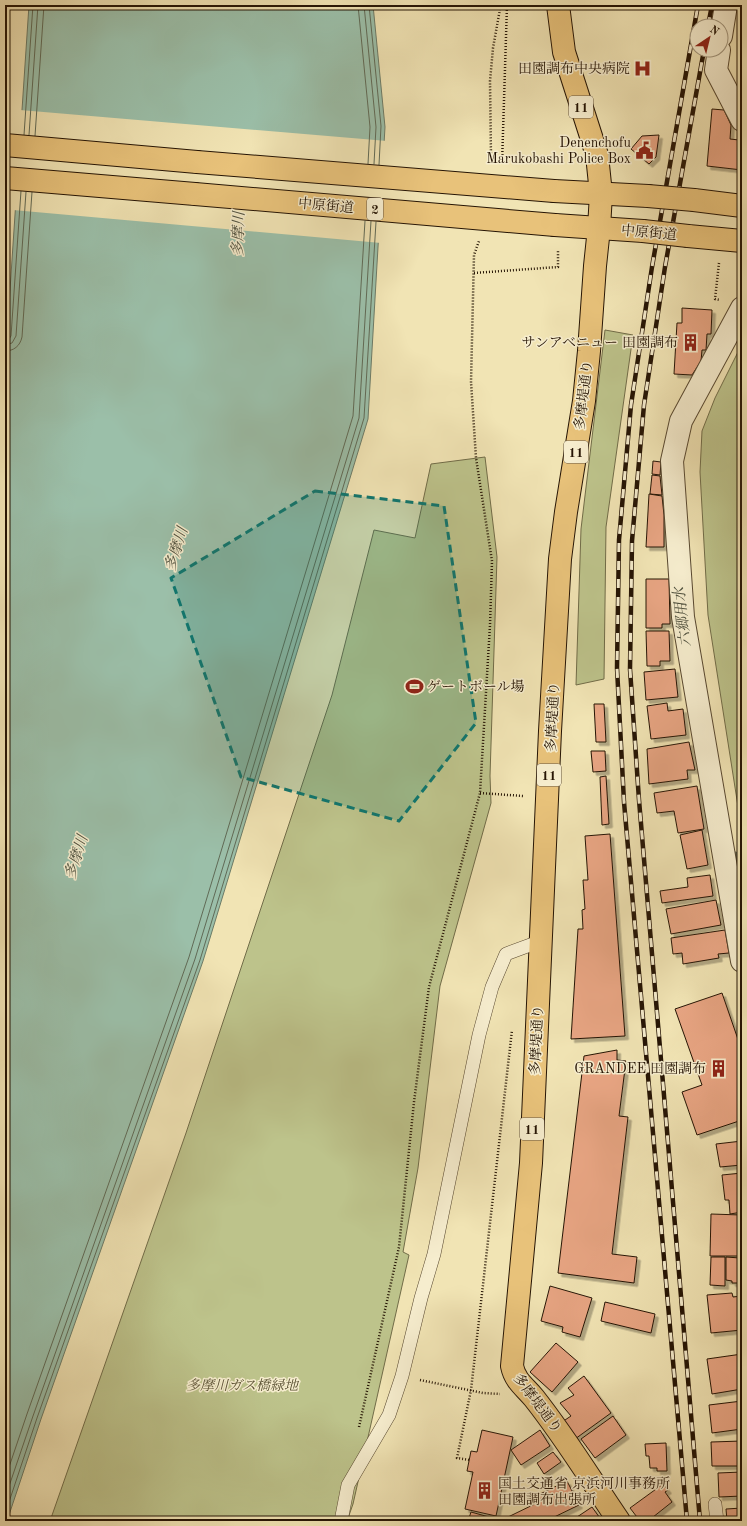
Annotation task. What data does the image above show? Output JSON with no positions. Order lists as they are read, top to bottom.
{
  "streets": {
    "main road": [
      "11",
      "中原街道",
      "2",
      "多摩堤通り"
    ]
  },
  "crossings": [
    ["中原街道", "多摩堤通り"],
    ["2", "多摩堤通り"]
  ],
  "water": ["多摩川", "六郷用水"],
  "parks": ["多摩川ガス橋緑地"],
  "places": {
    "hospital": ["田園調布中央病院"],
    "public building": ["Denenchofu Marukobashi Police Box"],
    "building": ["サンアベニュー 田園調布", "GRANDEE 田園調布", "国土交通省 京浜河川事務所 田園調布出張所"],
    "sports": ["ゲートボール場"]
  },
  "north": "top right"
}
